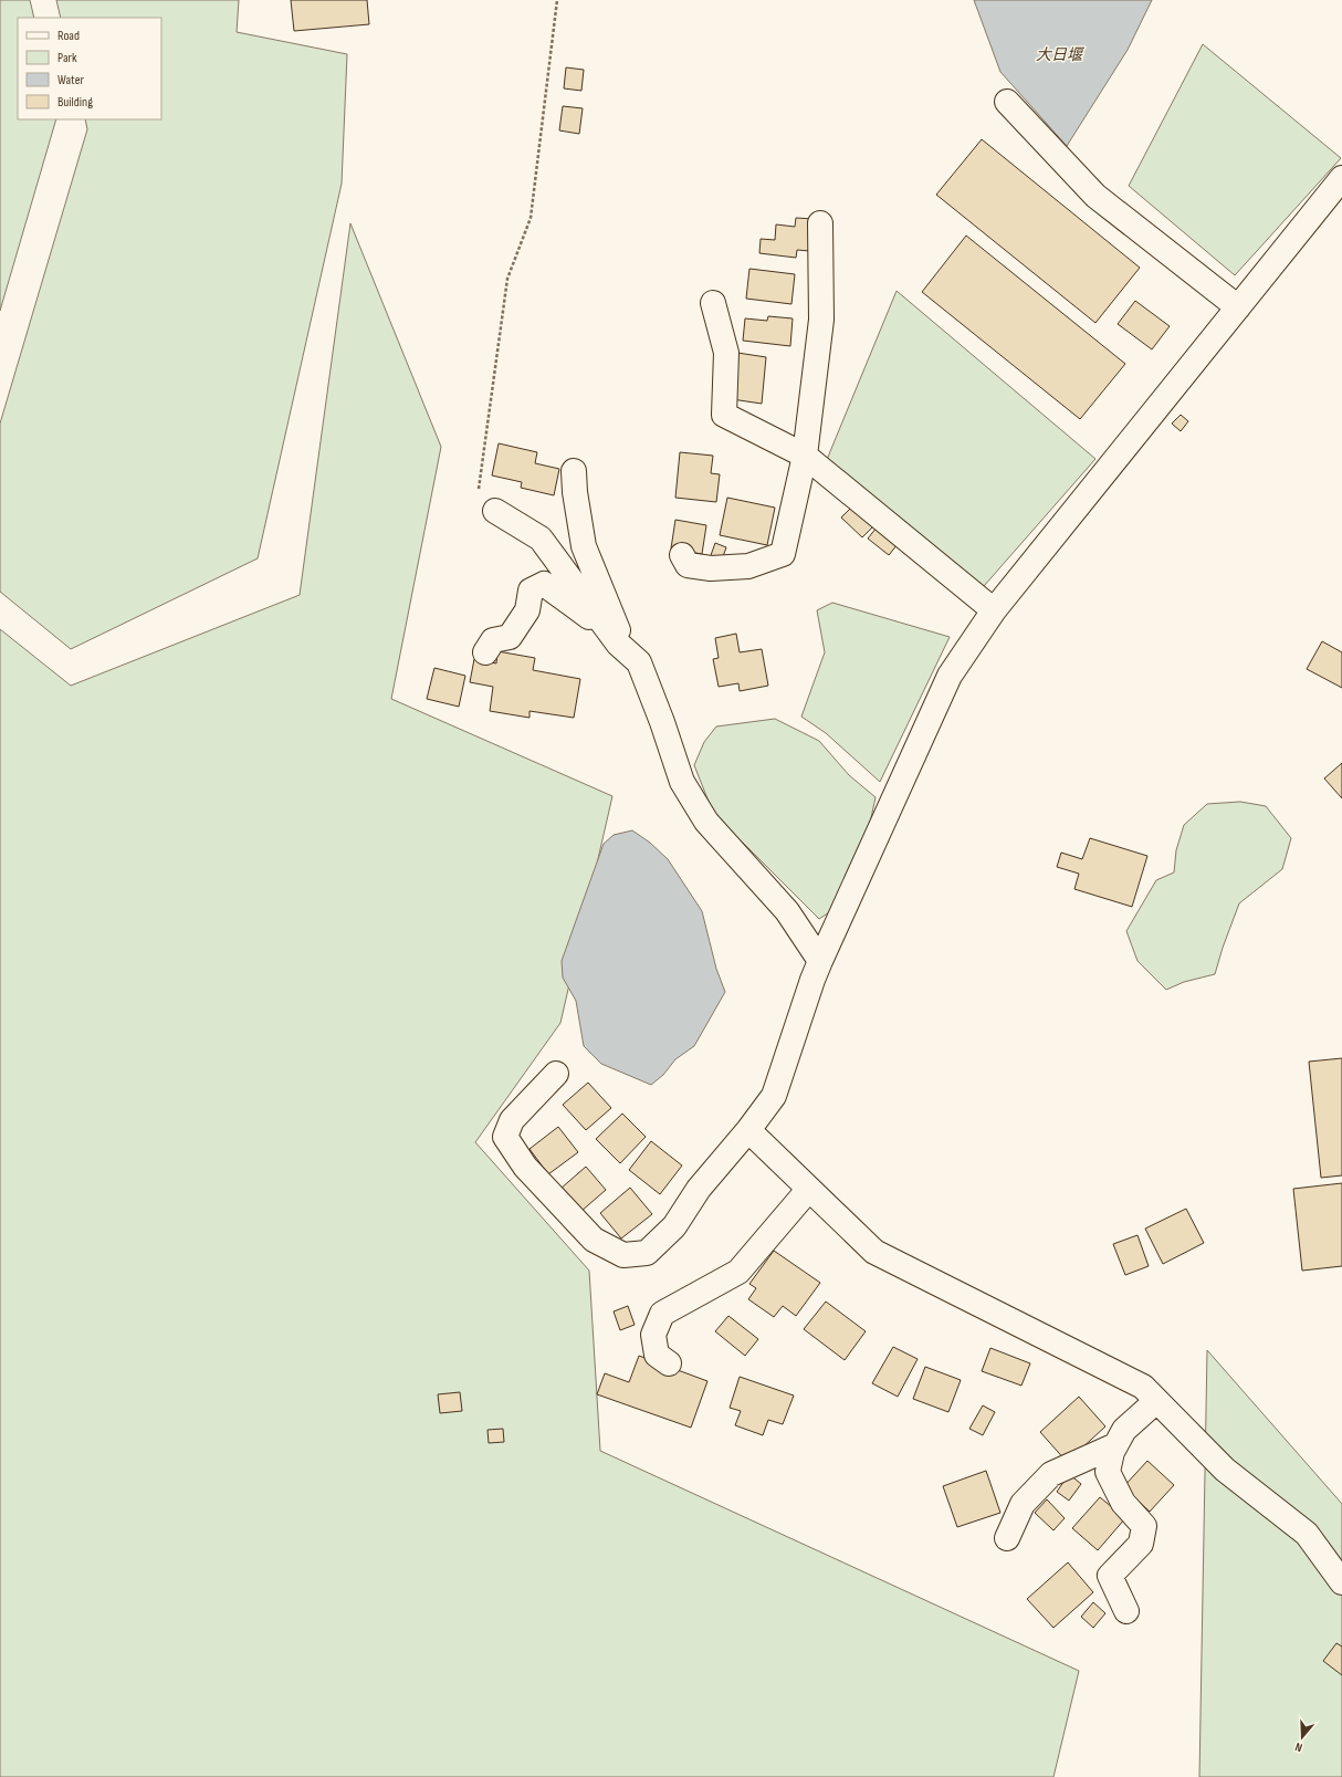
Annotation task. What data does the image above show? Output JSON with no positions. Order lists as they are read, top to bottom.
{
  "water": ["大日堰"],
  "legend": [
    "Road",
    "Park",
    "Water",
    "Building"
  ],
  "north": "bottom"
}
